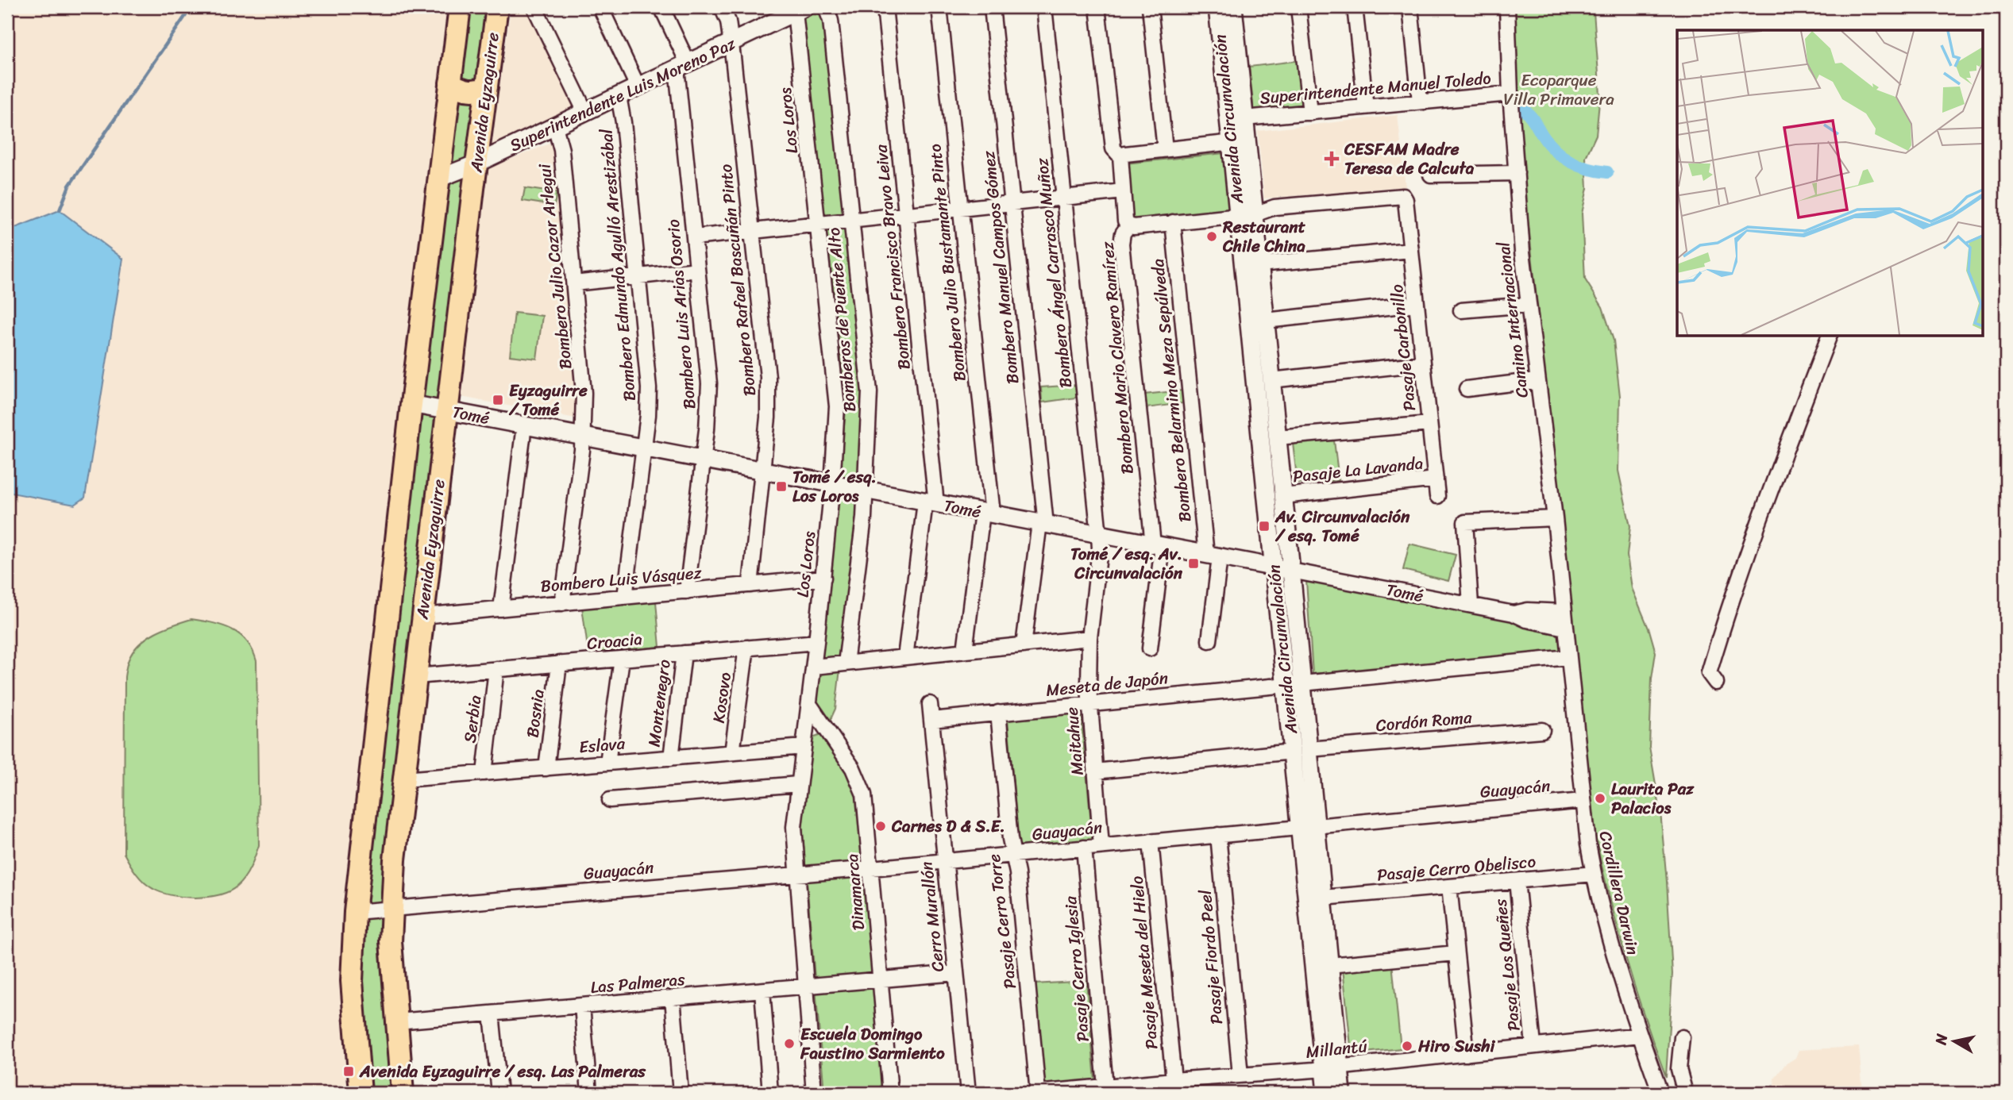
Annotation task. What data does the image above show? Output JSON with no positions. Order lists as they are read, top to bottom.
{
  "streets": {
    "main road": ["Avenida Eyzaguirre"],
    "street": [
      "Superintendente Manuel Toledo",
      "Superintendente Luis Moreno Paz",
      "Avenida Circunvalación",
      "Los Loros",
      "Bombero Francisco Bravo Leiva",
      "Bombero Julio Bustamante Pinto",
      "Bombero Edmundo Agulló Arestizábal",
      "Bombero Julio Cazor Arlegui",
      "Bombero Manuel Campos Gómez",
      "Bombero Ángel Carrasco Muñoz",
      "Bombero Rafael Bascuñán Pinto",
      "Bombero Luis Arias Osorio",
      "Bomberos de Puente Alto",
      "Camino Internacional",
      "Pasaje Carbonillo",
      "Bombero Mario Clavero Ramírez",
      "Bombero Belarmino Meza Sepúlveda",
      "Tomé",
      "Pasaje La Lavanda",
      "Bombero Luis Vásquez",
      "Croacia",
      "Meseta de Japón",
      "Kosovo",
      "Montenegro",
      "Bosnia",
      "Serbia",
      "Cordón Roma",
      "Maitahue",
      "Eslava",
      "Guayacán",
      "Pasaje Cerro Obelisco",
      "Dinamarca",
      "Cordillera Darwin",
      "Cerro Murallón",
      "Pasaje Cerro Torre",
      "Pasaje Fiordo Peel",
      "Pasaje Meseta del Hielo",
      "Pasaje Los Queñes",
      "Pasaje Cerro Iglesia",
      "Las Palmeras",
      "Millantú"
    ]
  },
  "crossings": [
    ["Superintendente Manuel Toledo", "Avenida Circunvalación"],
    ["Superintendente Manuel Toledo", "Camino Internacional"],
    ["Superintendente Luis Moreno Paz", "Avenida Eyzaguirre"],
    ["Superintendente Luis Moreno Paz", "Los Loros"],
    ["Superintendente Luis Moreno Paz", "Bombero Edmundo Agulló Arestizábal"],
    ["Superintendente Luis Moreno Paz", "Bombero Julio Cazor Arlegui"],
    ["Superintendente Luis Moreno Paz", "Bombero Rafael Bascuñán Pinto"],
    ["Superintendente Luis Moreno Paz", "Bombero Luis Arias Osorio"],
    ["Avenida Eyzaguirre", "Tomé"],
    ["Avenida Eyzaguirre", "Bombero Luis Vásquez"],
    ["Avenida Eyzaguirre", "Croacia"],
    ["Avenida Eyzaguirre", "Eslava"],
    ["Avenida Eyzaguirre", "Guayacán"],
    ["Avenida Eyzaguirre", "Las Palmeras"],
    ["Avenida Circunvalación", "Pasaje Carbonillo"],
    ["Avenida Circunvalación", "Tomé"],
    ["Avenida Circunvalación", "Pasaje La Lavanda"],
    ["Avenida Circunvalación", "Meseta de Japón"],
    ["Avenida Circunvalación", "Cordón Roma"],
    ["Avenida Circunvalación", "Guayacán"],
    ["Avenida Circunvalación", "Pasaje Cerro Obelisco"],
    ["Avenida Circunvalación", "Millantú"],
    ["Los Loros", "Tomé"],
    ["Los Loros", "Bombero Luis Vásquez"],
    ["Los Loros", "Croacia"],
    ["Los Loros", "Eslava"],
    ["Los Loros", "Guayacán"],
    ["Los Loros", "Dinamarca"],
    ["Los Loros", "Las Palmeras"],
    ["Bombero Francisco Bravo Leiva", "Tomé"],
    ["Bombero Julio Bustamante Pinto", "Tomé"],
    ["Bombero Edmundo Agulló Arestizábal", "Tomé"],
    ["Bombero Edmundo Agulló Arestizábal", "Bombero Luis Vásquez"],
    ["Bombero Julio Cazor Arlegui", "Tomé"],
    ["Bombero Julio Cazor Arlegui", "Bombero Luis Vásquez"],
    ["Bombero Manuel Campos Gómez", "Tomé"],
    ["Bombero Ángel Carrasco Muñoz", "Tomé"],
    ["Bombero Ángel Carrasco Muñoz", "Maitahue"],
    ["Bombero Rafael Bascuñán Pinto", "Tomé"],
    ["Bombero Rafael Bascuñán Pinto", "Bombero Luis Vásquez"],
    ["Bombero Luis Arias Osorio", "Tomé"],
    ["Bombero Luis Arias Osorio", "Bombero Luis Vásquez"],
    ["Bomberos de Puente Alto", "Tomé"],
    ["Camino Internacional", "Tomé"],
    ["Camino Internacional", "Cordillera Darwin"],
    ["Pasaje Carbonillo", "Pasaje La Lavanda"],
    ["Bombero Mario Clavero Ramírez", "Tomé"],
    ["Bombero Belarmino Meza Sepúlveda", "Tomé"],
    ["Tomé", "Maitahue"],
    ["Tomé", "Cordillera Darwin"],
    ["Croacia", "Kosovo"],
    ["Croacia", "Montenegro"],
    ["Croacia", "Bosnia"],
    ["Croacia", "Serbia"],
    ["Meseta de Japón", "Maitahue"],
    ["Meseta de Japón", "Cordillera Darwin"],
    ["Meseta de Japón", "Cerro Murallón"],
    ["Meseta de Japón", "Pasaje Cerro Torre"],
    ["Kosovo", "Eslava"],
    ["Montenegro", "Eslava"],
    ["Bosnia", "Eslava"],
    ["Serbia", "Eslava"],
    ["Cordón Roma", "Maitahue"],
    ["Maitahue", "Guayacán"],
    ["Guayacán", "Dinamarca"],
    ["Guayacán", "Cordillera Darwin"],
    ["Guayacán", "Cerro Murallón"],
    ["Guayacán", "Pasaje Cerro Torre"],
    ["Guayacán", "Pasaje Fiordo Peel"],
    ["Guayacán", "Pasaje Meseta del Hielo"],
    ["Guayacán", "Pasaje Cerro Iglesia"],
    ["Pasaje Cerro Obelisco", "Cordillera Darwin"],
    ["Pasaje Cerro Obelisco", "Pasaje Los Queñes"],
    ["Dinamarca", "Las Palmeras"],
    ["Cordillera Darwin", "Millantú"],
    ["Cerro Murallón", "Las Palmeras"],
    ["Pasaje Cerro Torre", "Millantú"],
    ["Pasaje Fiordo Peel", "Millantú"],
    ["Pasaje Meseta del Hielo", "Millantú"],
    ["Pasaje Los Queñes", "Millantú"],
    ["Pasaje Cerro Iglesia", "Millantú"]
  ],
  "parks": ["Ecoparque Villa Primavera"],
  "places": {
    "health": ["CESFAM Madre Teresa de Calcuta"],
    "other": [
      "Restaurant Chile China",
      "Laurita Paz Palacios",
      "Carnes D & S.E.",
      "Escuela Domingo Faustino Sarmiento",
      "Hiro Sushi"
    ],
    "transit": [
      "Eyzaguirre / Tomé",
      "Tomé / esq. Los Loros",
      "Av. Circunvalación / esq. Tomé",
      "Tomé / esq. Av. Circunvalación",
      "Avenida Eyzaguirre / esq. Las Palmeras"
    ]
  },
  "north": "left"
}
